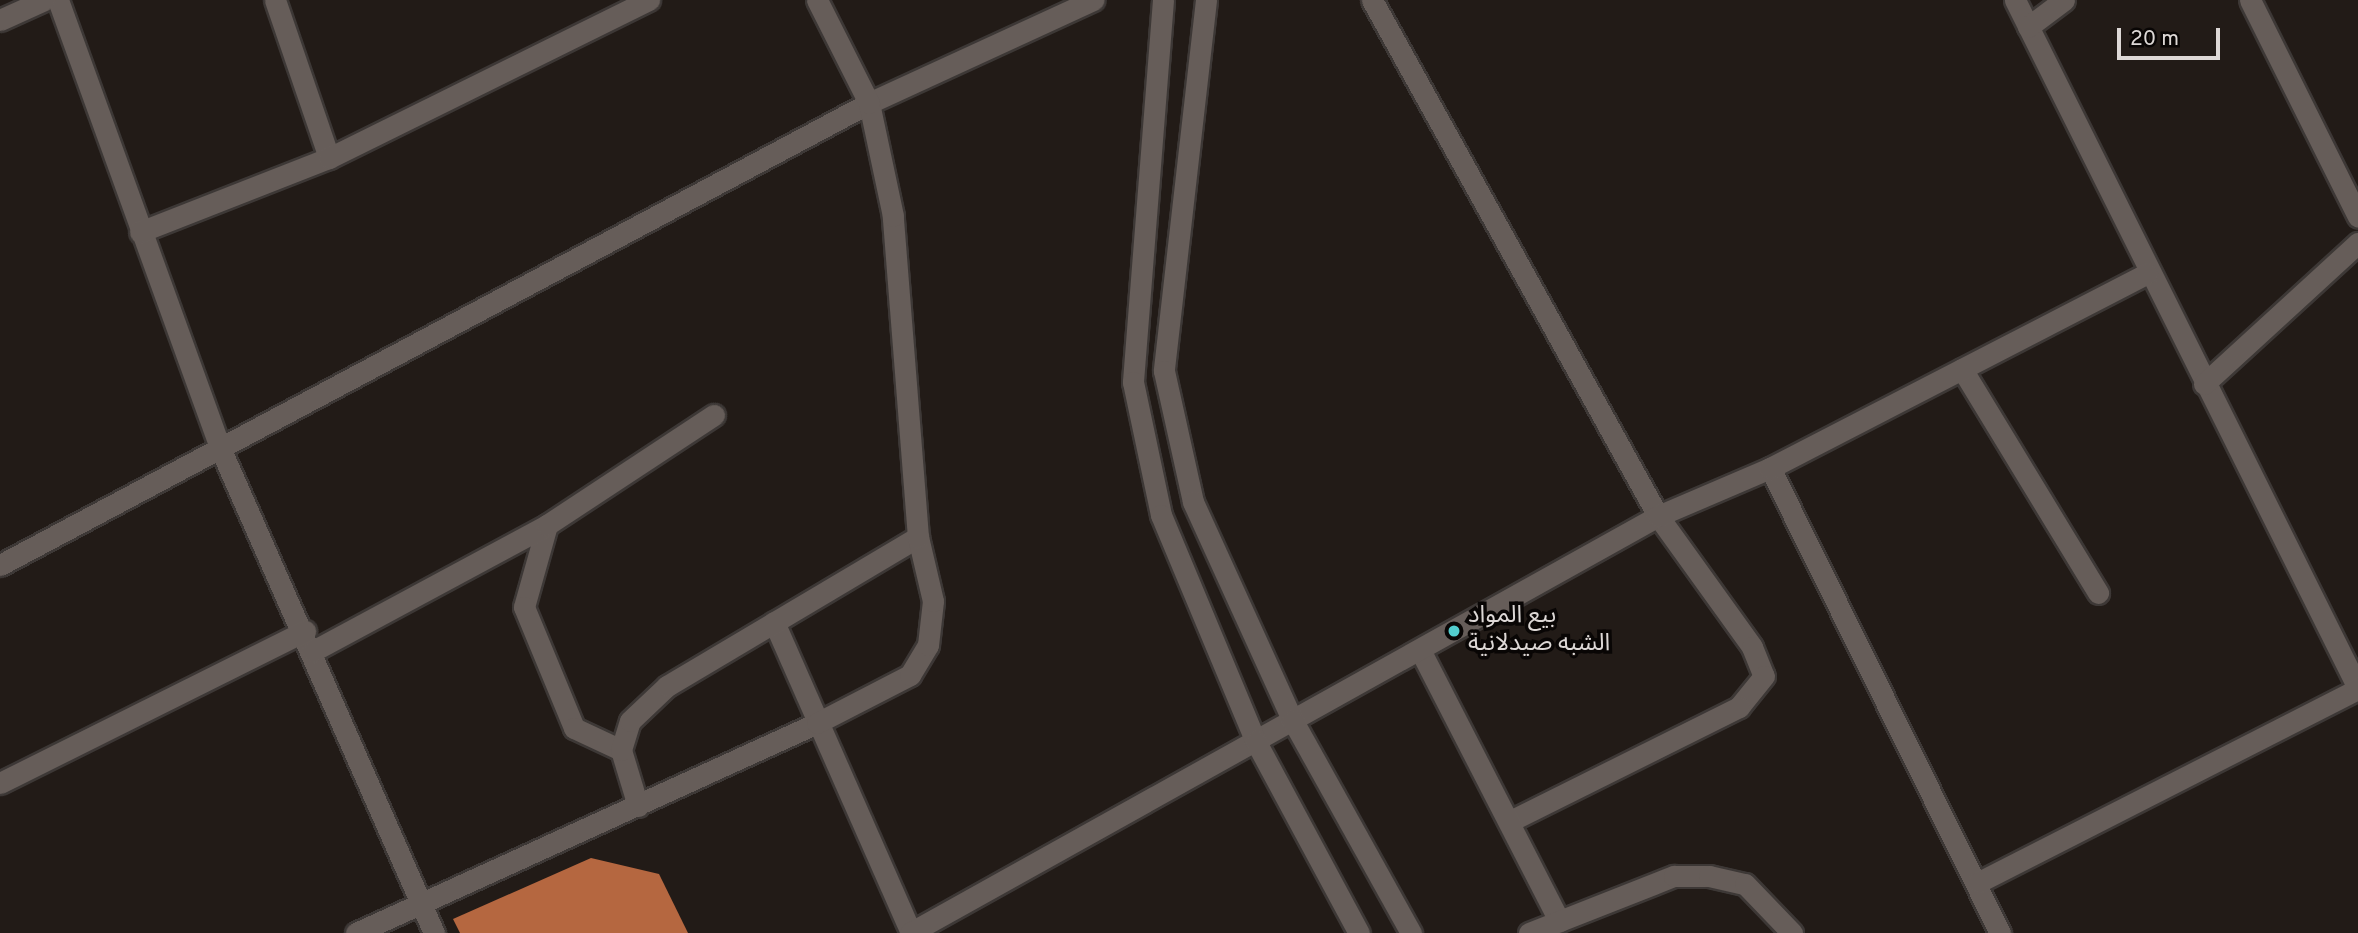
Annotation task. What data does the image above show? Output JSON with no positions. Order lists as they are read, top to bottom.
{
  "places": ["بيع المواد الشبه صيدلانية"],
  "scale_bar": "20 m"
}
